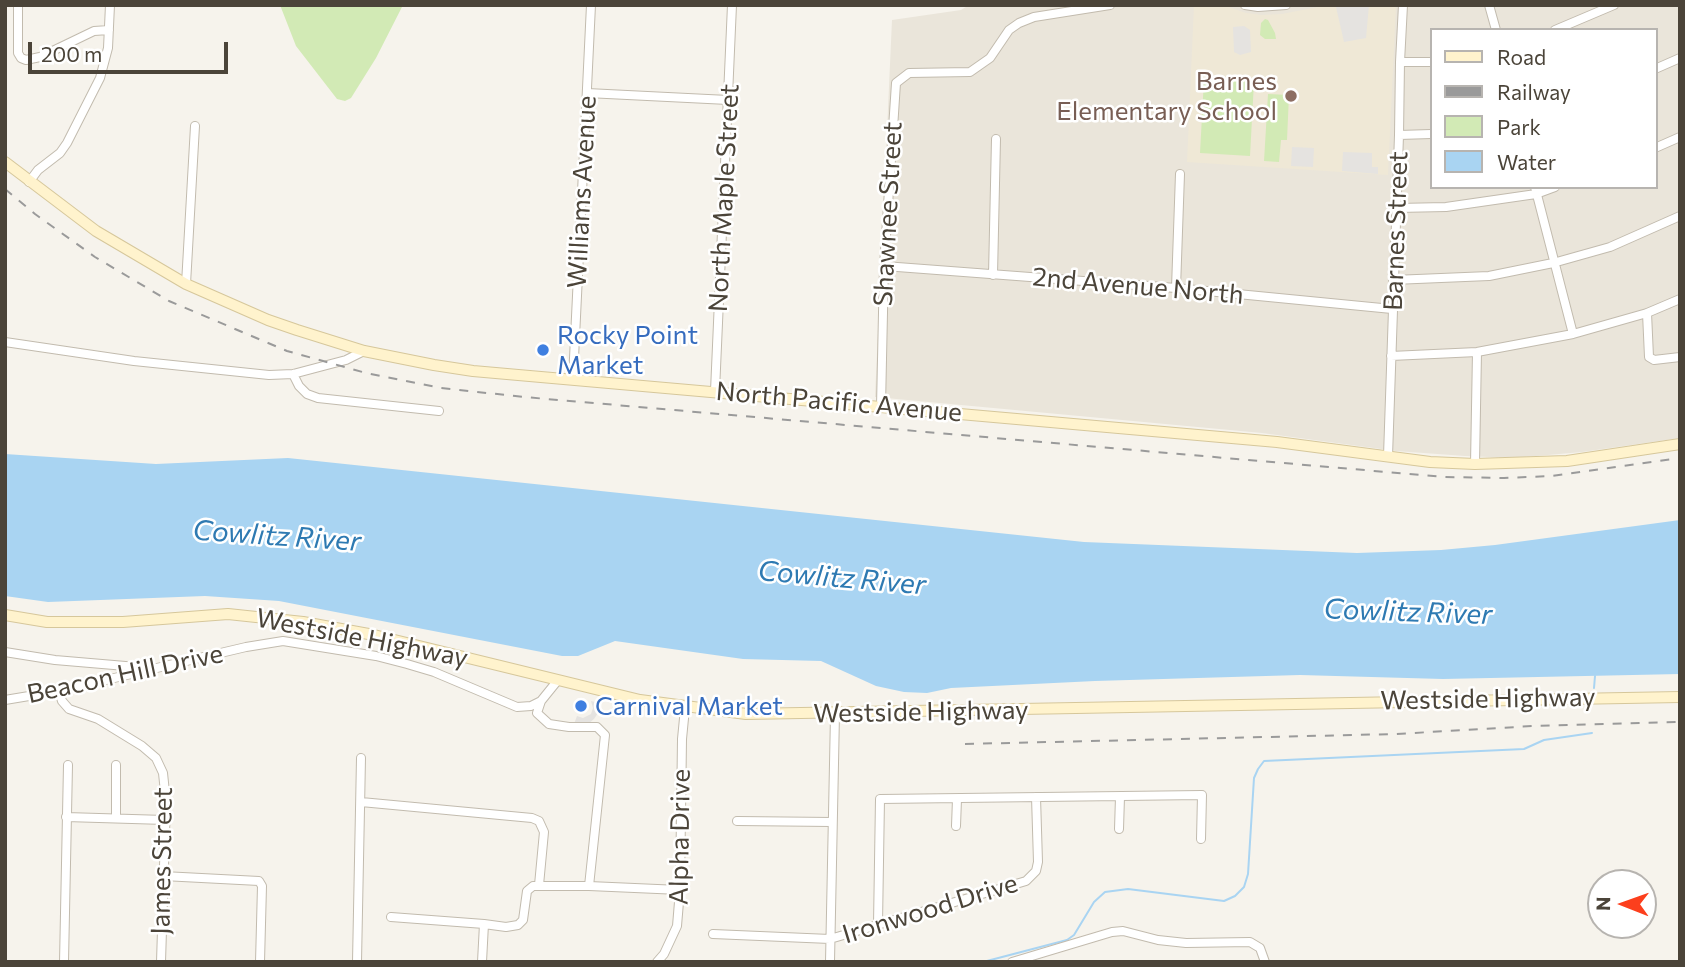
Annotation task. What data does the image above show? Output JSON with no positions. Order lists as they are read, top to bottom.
{
  "streets": {
    "street": [
      "Williams Avenue",
      "North Maple Street",
      "Shawnee Street",
      "Barnes Street",
      "2nd Avenue North",
      "North Pacific Avenue",
      "Westside Highway",
      "Beacon Hill Drive",
      "Alpha Drive",
      "James Street",
      "Ironwood Drive"
    ]
  },
  "crossings": [
    ["Williams Avenue", "North Pacific Avenue"],
    ["North Maple Street", "North Pacific Avenue"],
    ["Shawnee Street", "2nd Avenue North"],
    ["Shawnee Street", "North Pacific Avenue"],
    ["Barnes Street", "2nd Avenue North"],
    ["Barnes Street", "North Pacific Avenue"],
    ["Westside Highway", "Alpha Drive"],
    ["Beacon Hill Drive", "James Street"]
  ],
  "water": ["Cowlitz River"],
  "places": ["Barnes Elementary School", "Rocky Point Market", "Carnival Market"],
  "legend": [
    "Road",
    "Railway",
    "Park",
    "Water"
  ],
  "scale_bar": "200 m",
  "north": "left"
}
